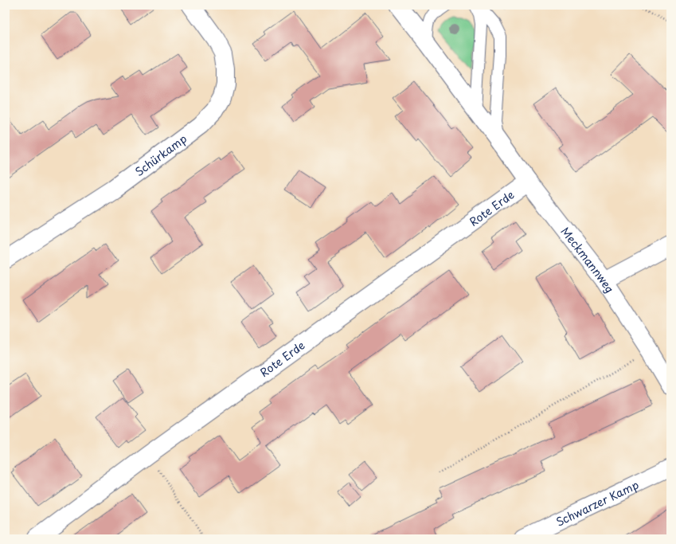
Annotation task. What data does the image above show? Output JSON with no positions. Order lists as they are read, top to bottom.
{
  "streets": {
    "street": [
      "Schürkamp",
      "Rote Erde",
      "Meckmannweg",
      "Schwarzer Kamp"
    ]
  },
  "crossings": [
    ["Rote Erde", "Meckmannweg"]
  ]
}
